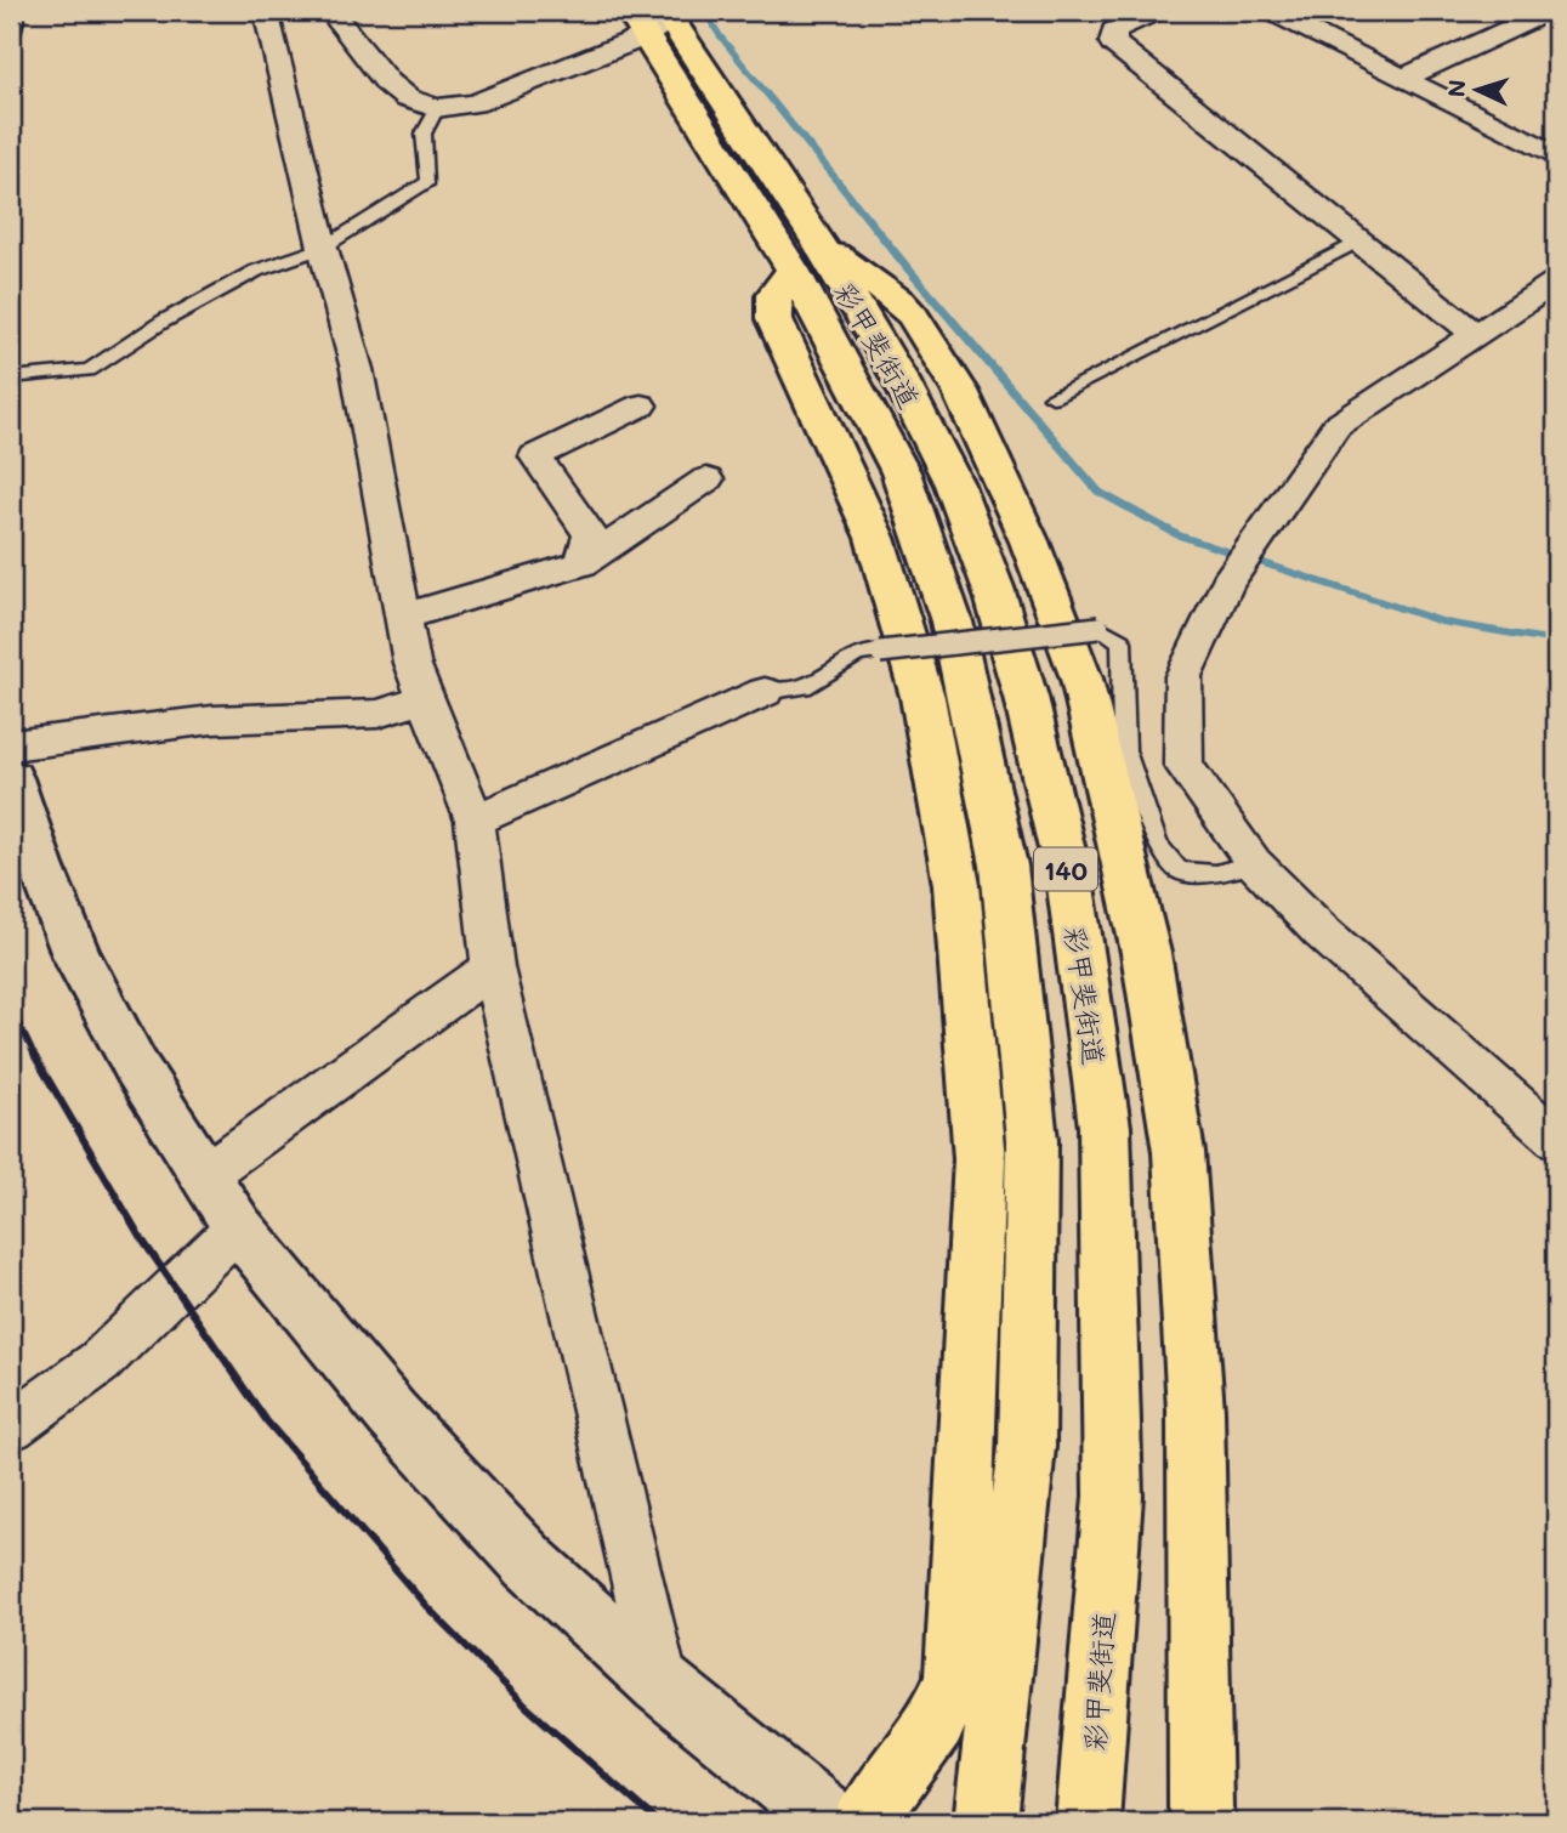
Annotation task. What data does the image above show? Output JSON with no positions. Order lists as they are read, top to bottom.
{
  "streets": {
    "highway": ["彩甲斐街道", "140"]
  },
  "north": "left"
}
